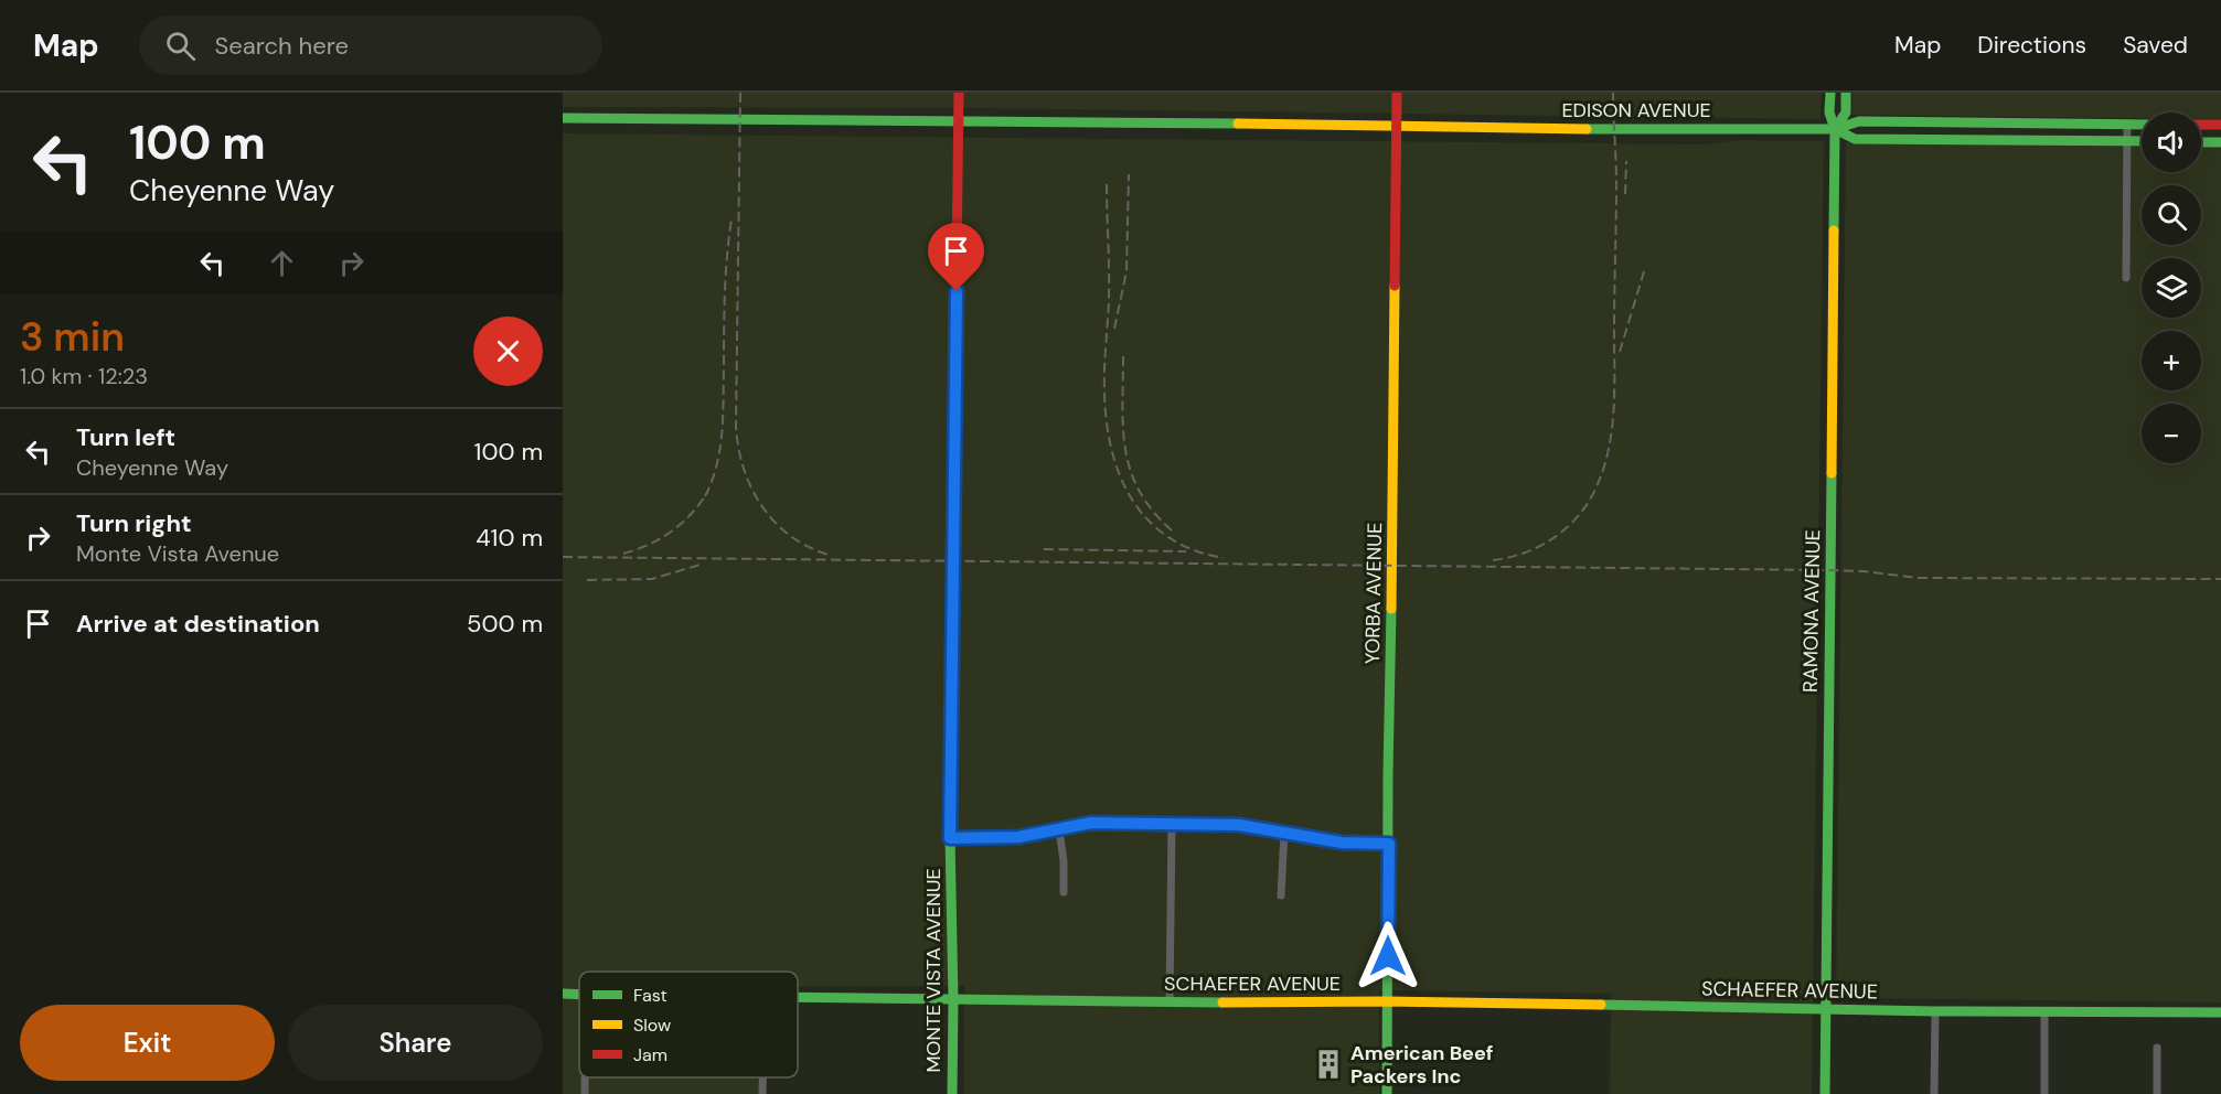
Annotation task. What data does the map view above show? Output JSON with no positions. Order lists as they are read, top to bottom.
{
  "streets": {
    "street": [
      "EDISON AVENUE",
      "YORBA AVENUE",
      "RAMONA AVENUE",
      "MONTE VISTA AVENUE",
      "SCHAEFER AVENUE"
    ]
  },
  "crossings": [
    ["EDISON AVENUE", "YORBA AVENUE"],
    ["EDISON AVENUE", "RAMONA AVENUE"],
    ["EDISON AVENUE", "MONTE VISTA AVENUE"],
    ["YORBA AVENUE", "SCHAEFER AVENUE"],
    ["RAMONA AVENUE", "SCHAEFER AVENUE"],
    ["MONTE VISTA AVENUE", "SCHAEFER AVENUE"]
  ],
  "places": {
    "building": ["American Beef Packers Inc"]
  },
  "legend": ["Fast", "Slow", "Jam"],
  "page": {
    "header": "Map",
    "search": "Search here",
    "nav": ["Map", "Directions", "Saved"],
    "turn": ["100 m", "Cheyenne Way"],
    "map_buttons": ["+", "−"],
    "heading": ["3 min", "1.0 km · 12:23"],
    "list": [
      {
        "name": "Turn left",
        "note": "Cheyenne Way",
        "value": "100 m"
      },
      {
        "name": "Turn right",
        "note": "Monte Vista Avenue",
        "value": "410 m"
      },
      {
        "name": "Arrive at destination",
        "value": "500 m"
      }
    ],
    "buttons": ["Exit", "Share"]
  }
}
